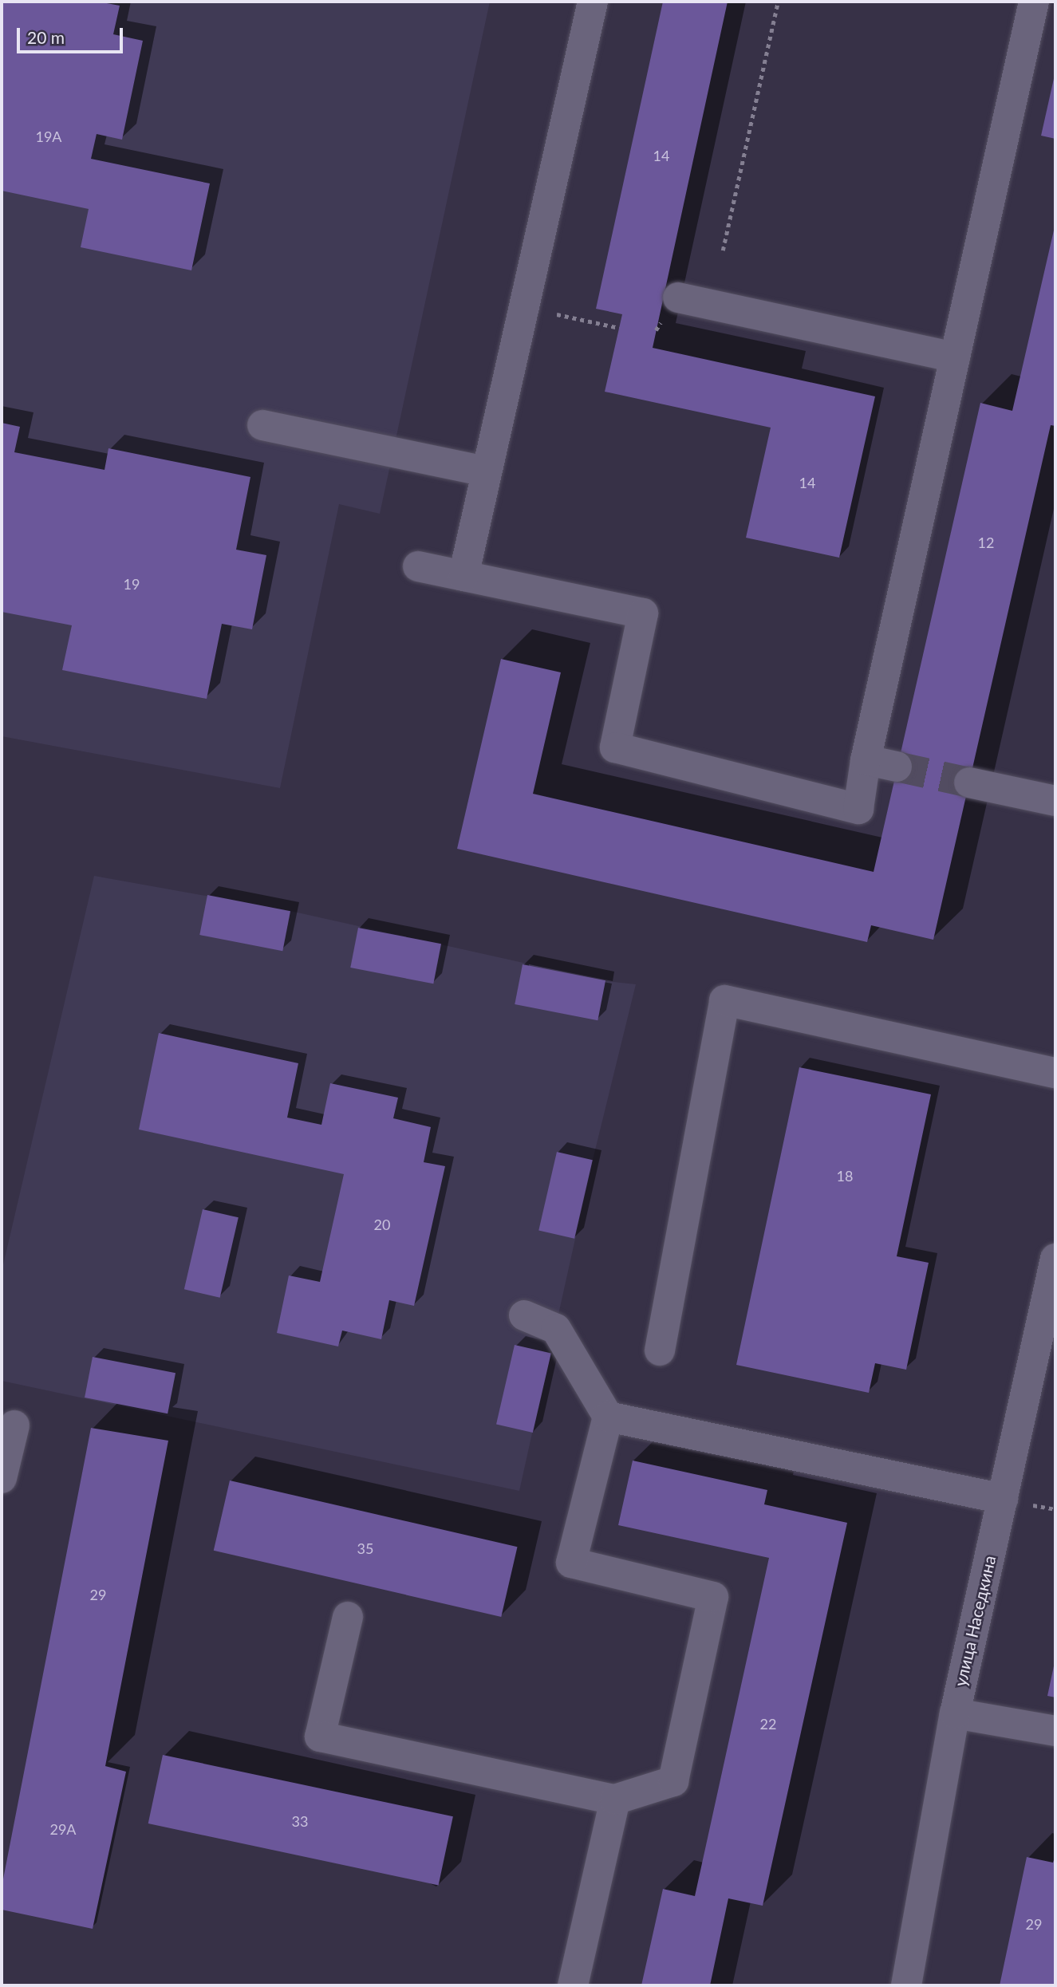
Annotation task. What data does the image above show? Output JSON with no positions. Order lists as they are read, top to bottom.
{
  "streets": {
    "street": ["улица Наседкина"]
  },
  "house_numbers": [
    "19А",
    "14",
    "14",
    "12",
    "19",
    "18",
    "20",
    "35",
    "29",
    "22",
    "33",
    "29А",
    "29"
  ],
  "scale_bar": "20 m"
}
